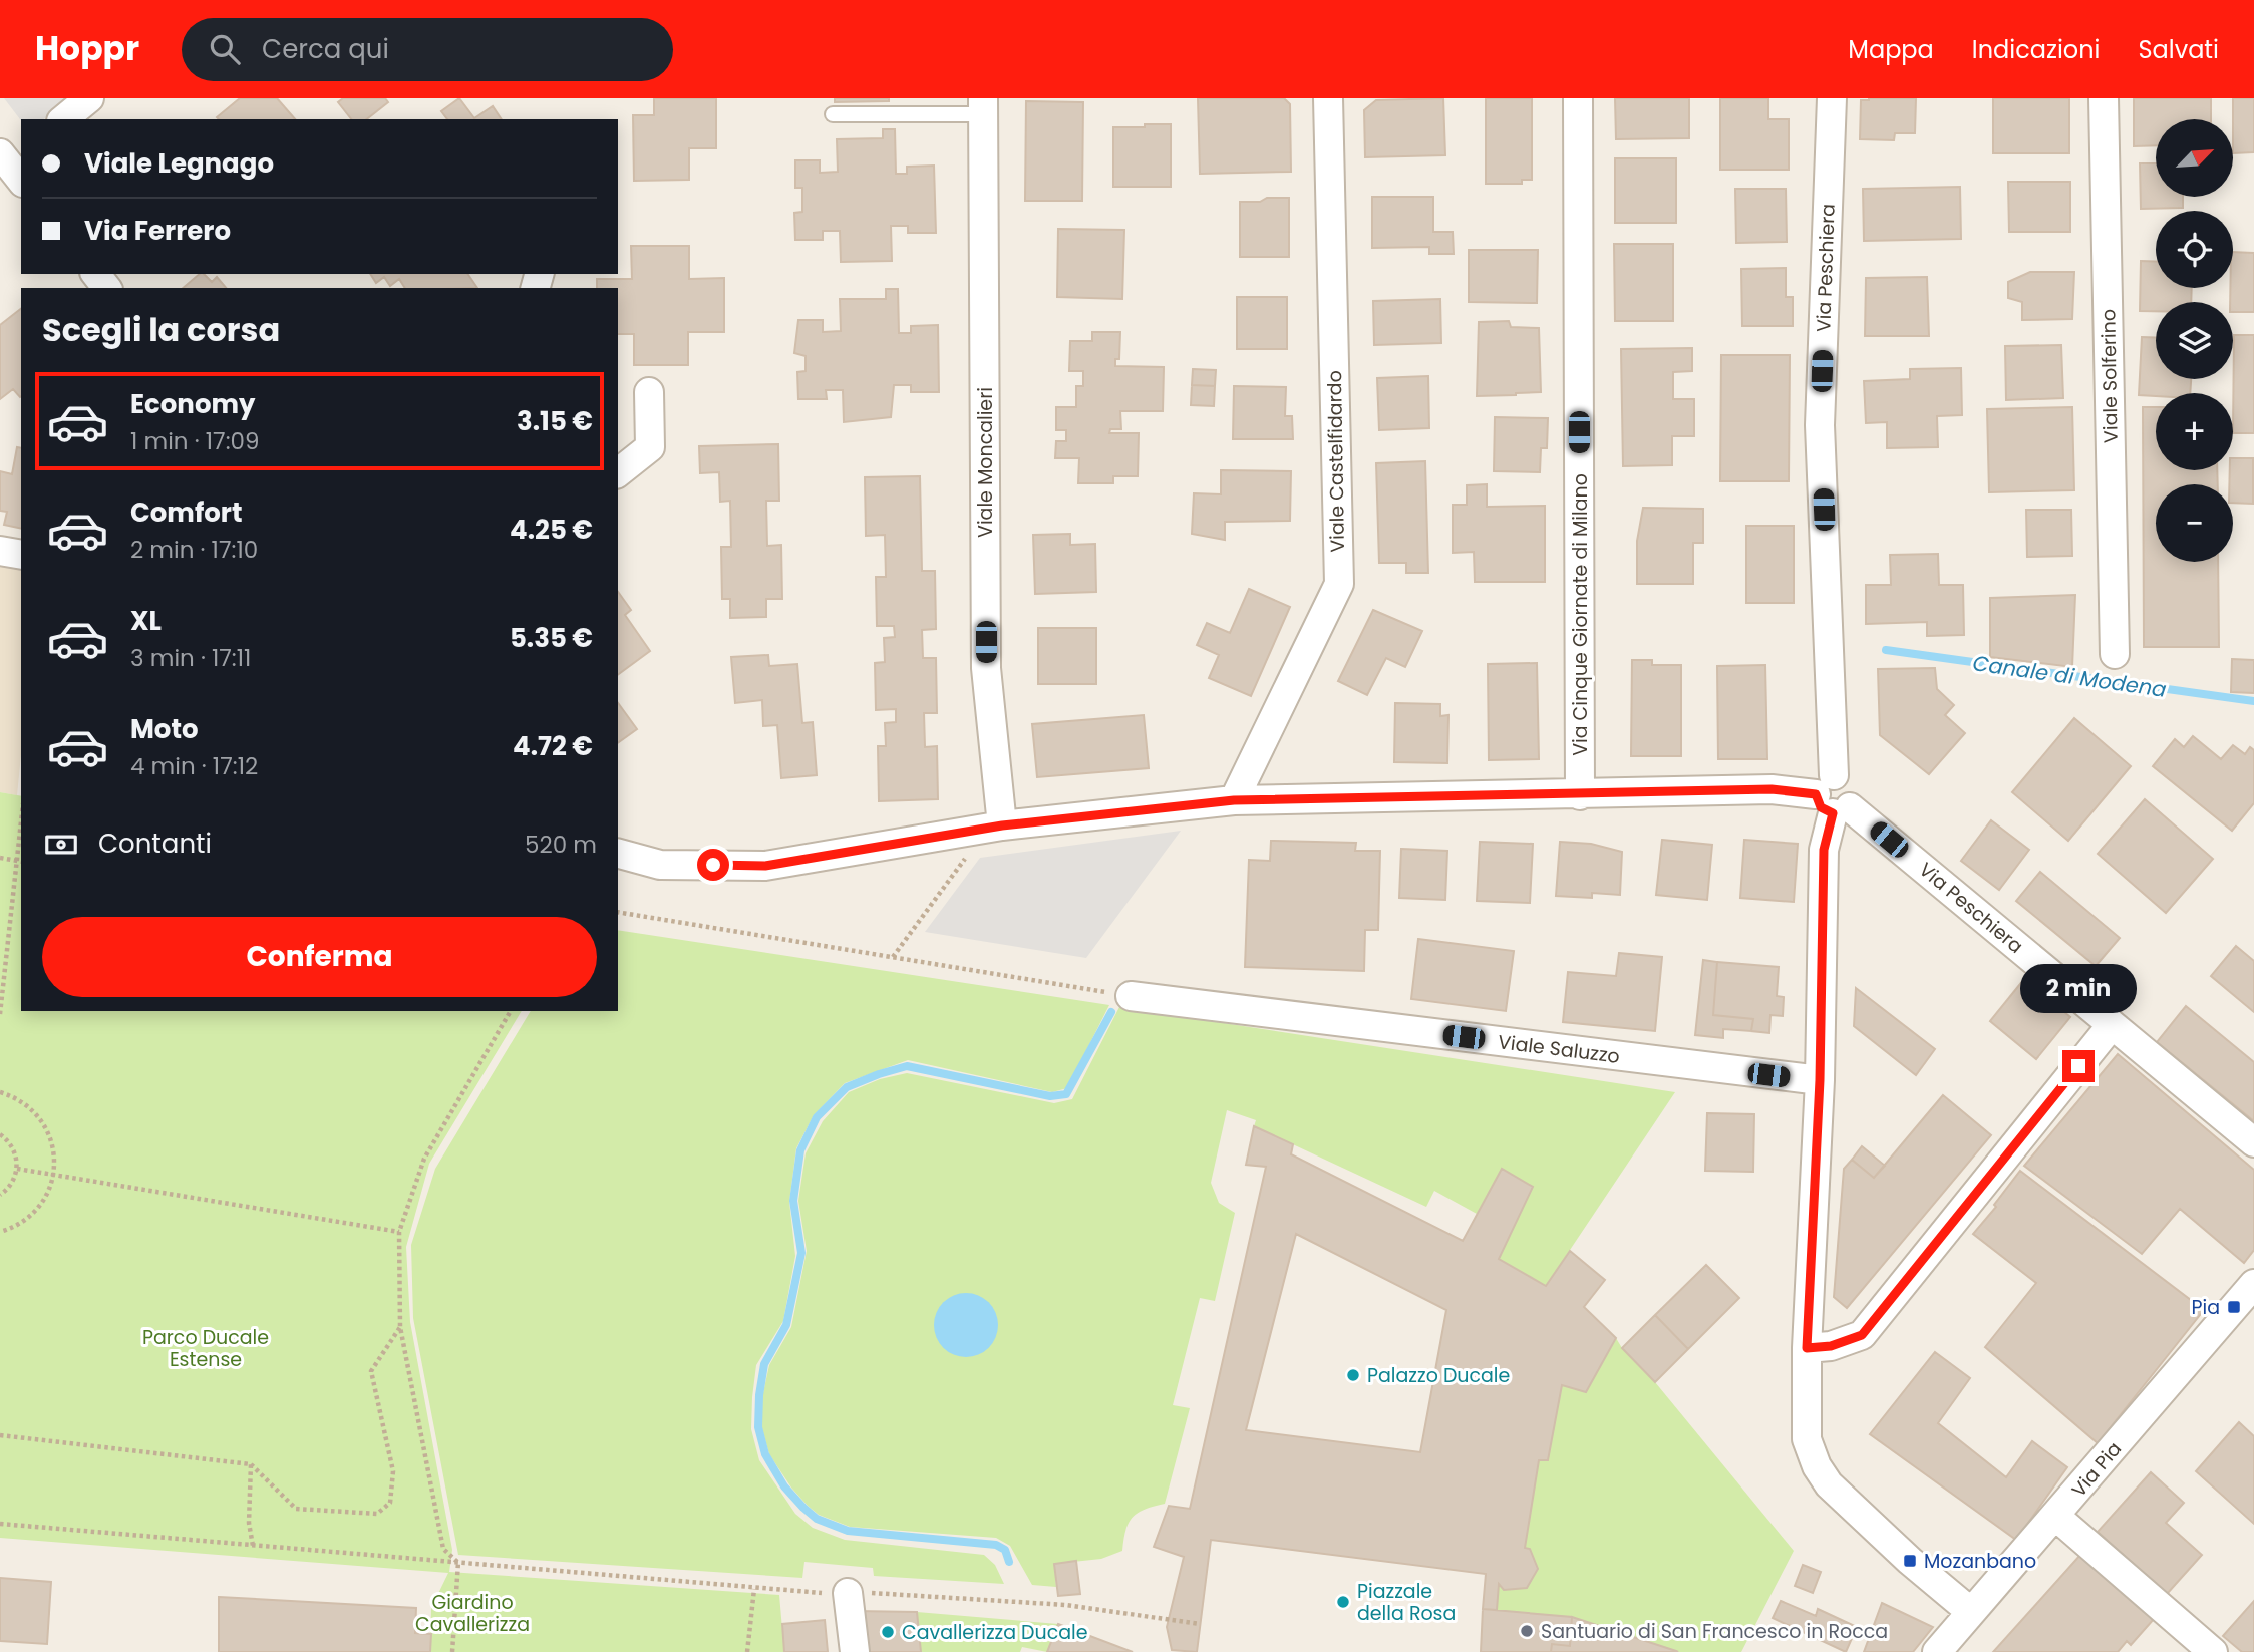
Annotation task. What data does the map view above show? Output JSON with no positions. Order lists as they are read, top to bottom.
{
  "streets": {
    "street": [
      "Via Peschiera",
      "Viale Solferino",
      "Viale Castelfidardo",
      "Viale Moncalieri",
      "Via Cinque Giornate di Milano",
      "Viale Saluzzo",
      "Via Pia"
    ]
  },
  "water": ["Canale di Modena"],
  "parks": ["Parco Ducale Estense", "Giardino Cavallerizza"],
  "places": {
    "transit": ["Pia", "Mozanbano"],
    "other": [
      "Palazzo Ducale",
      "Piazzale della Rosa",
      "Santuario di San Francesco in Rocca",
      "Cavallerizza Ducale"
    ]
  },
  "north": "top right",
  "page": {
    "header": "Hoppr",
    "search": "Cerca qui",
    "nav": ["Mappa", "Indicazioni", "Salvati"],
    "map_buttons": ["+", "−"],
    "banner": ["Viale Legnago", "Via Ferrero"],
    "heading": "Scegli la corsa",
    "list": [
      {
        "name": "Economy",
        "note": "1 min · 17:09",
        "value": "3.15 €"
      },
      {
        "name": "Comfort",
        "note": "2 min · 17:10",
        "value": "4.25 €"
      },
      {
        "name": "XL",
        "note": "3 min · 17:11",
        "value": "5.35 €"
      },
      {
        "name": "Moto",
        "note": "4 min · 17:12",
        "value": "4.72 €"
      }
    ],
    "pay": ["Contanti", "520 m"],
    "buttons": "Conferma",
    "bubble": "2 min"
  }
}
